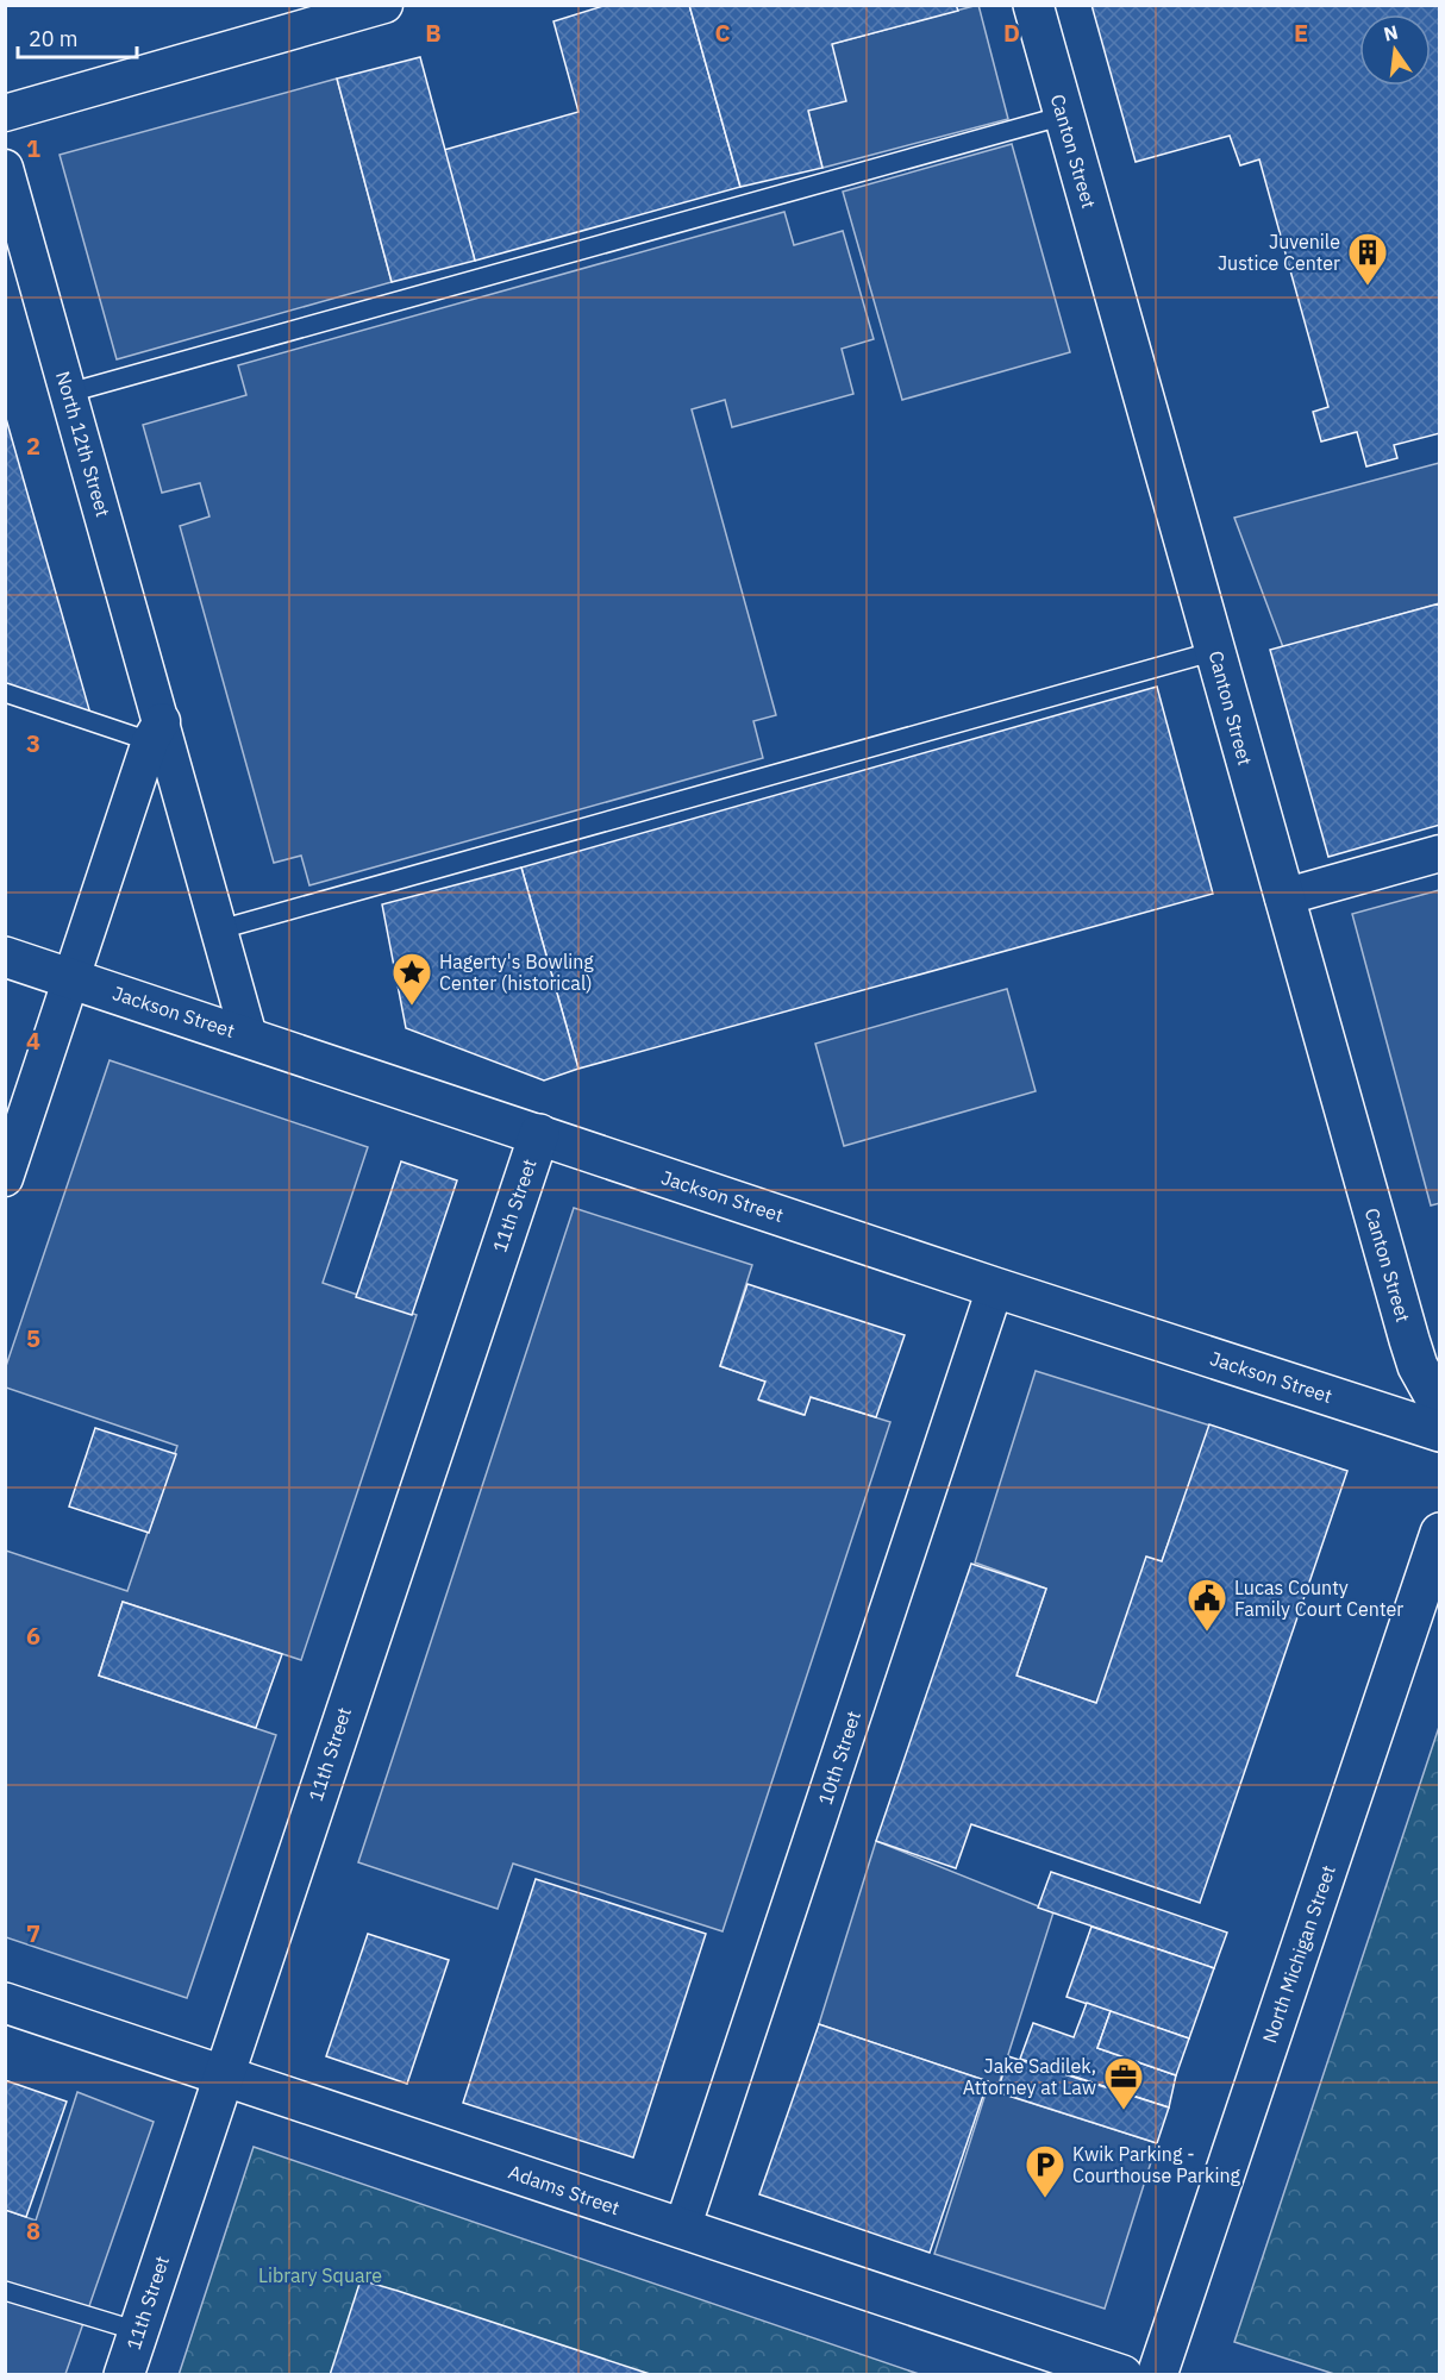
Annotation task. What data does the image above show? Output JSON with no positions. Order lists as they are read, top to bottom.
{
  "streets": {
    "street": [
      "Canton Street",
      "North 12th Street",
      "Jackson Street",
      "11th Street",
      "10th Street",
      "North Michigan Street",
      "Adams Street"
    ]
  },
  "crossings": [
    ["North 12th Street", "Jackson Street"],
    ["Jackson Street", "11th Street"],
    ["Jackson Street", "10th Street"],
    ["11th Street", "Adams Street"],
    ["10th Street", "Adams Street"]
  ],
  "parks": ["Library Square"],
  "places": {
    "building": ["Juvenile Justice Center"],
    "place": ["Hagerty's Bowling Center (historical)"],
    "public building": ["Lucas County Family Court Center"],
    "office": ["Jake Sadilek, Attorney at Law"],
    "parking": ["Kwik Parking - Courthouse Parking"]
  },
  "scale_bar": "20 m",
  "north": "top",
  "grid": {
    "columns": [
      "B",
      "C",
      "D",
      "E"
    ],
    "rows": [
      "1",
      "2",
      "3",
      "4",
      "5",
      "6",
      "7",
      "8"
    ]
  }
}
